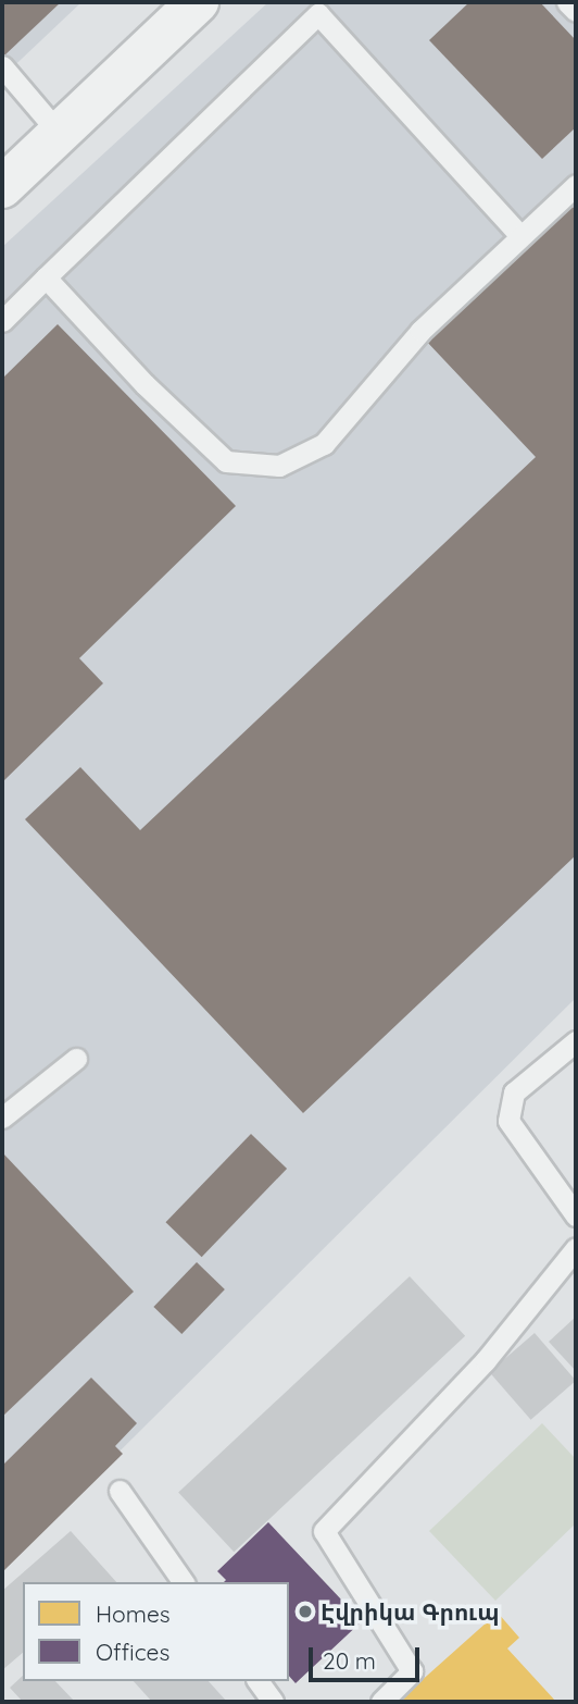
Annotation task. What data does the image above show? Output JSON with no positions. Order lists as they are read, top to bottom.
{
  "places": ["Էվրիկա Գրուպ"],
  "legend": ["Homes", "Offices"],
  "scale_bar": "20 m"
}
